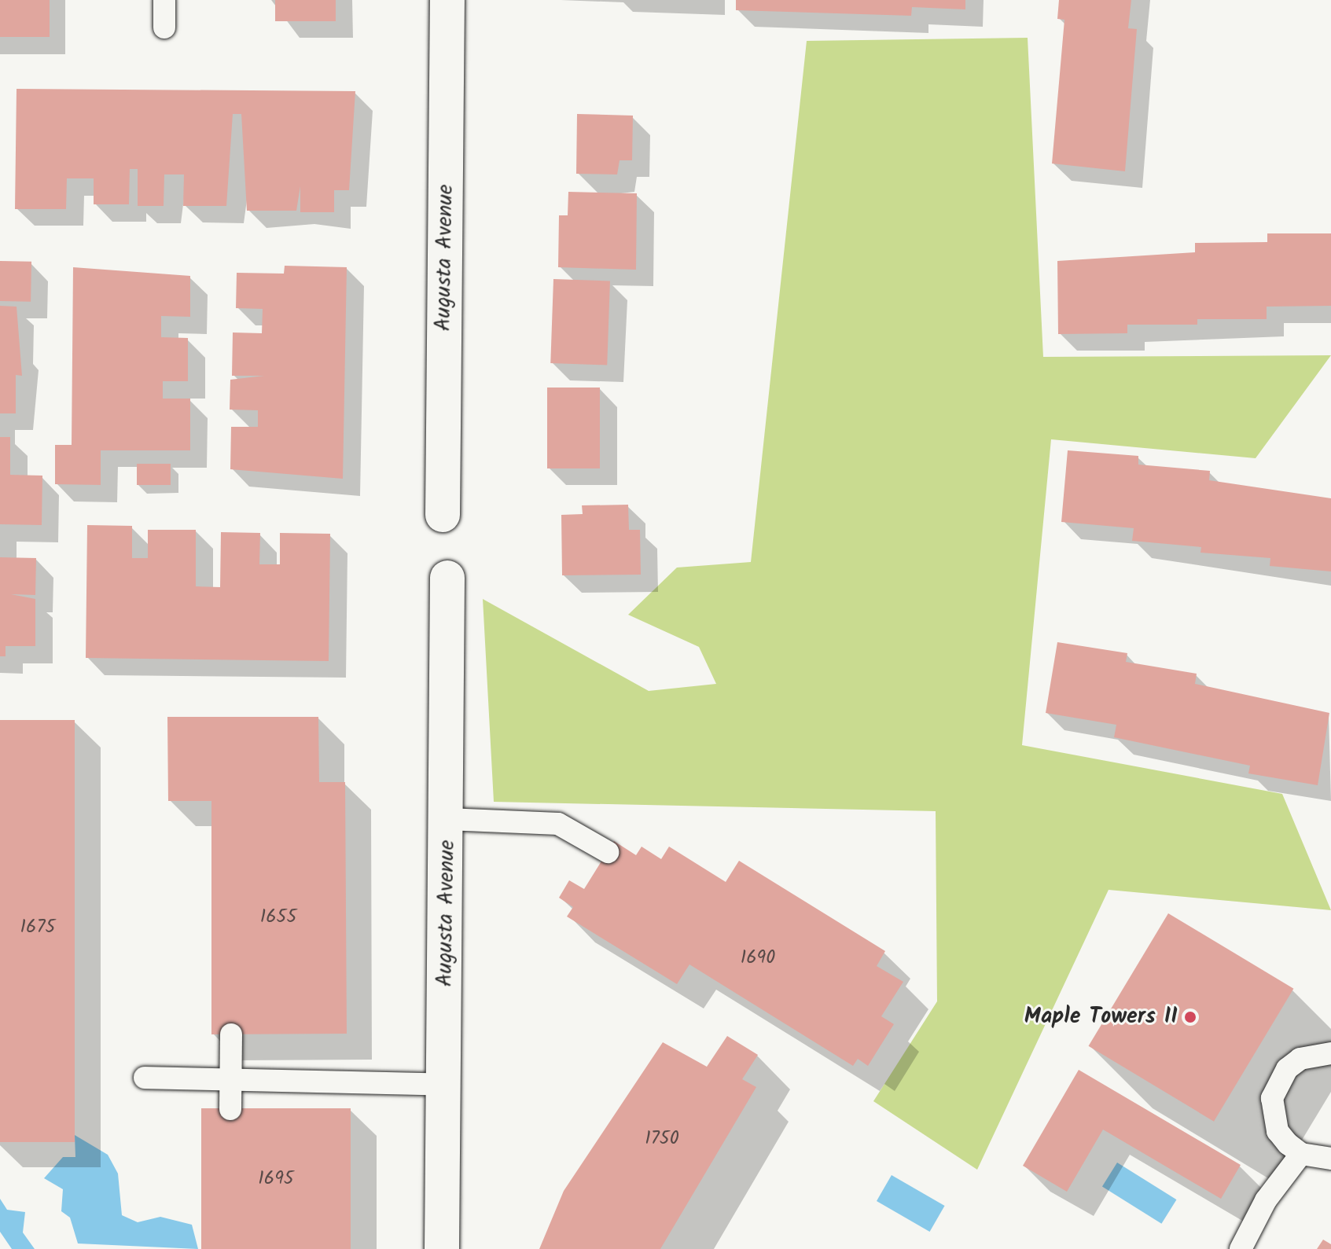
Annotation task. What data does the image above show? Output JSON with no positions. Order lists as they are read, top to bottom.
{
  "streets": {
    "street": ["Augusta Avenue"]
  },
  "places": ["Maple Towers II"],
  "house_numbers": [
    "1655",
    "1675",
    "1690",
    "1750",
    "1695"
  ]
}
